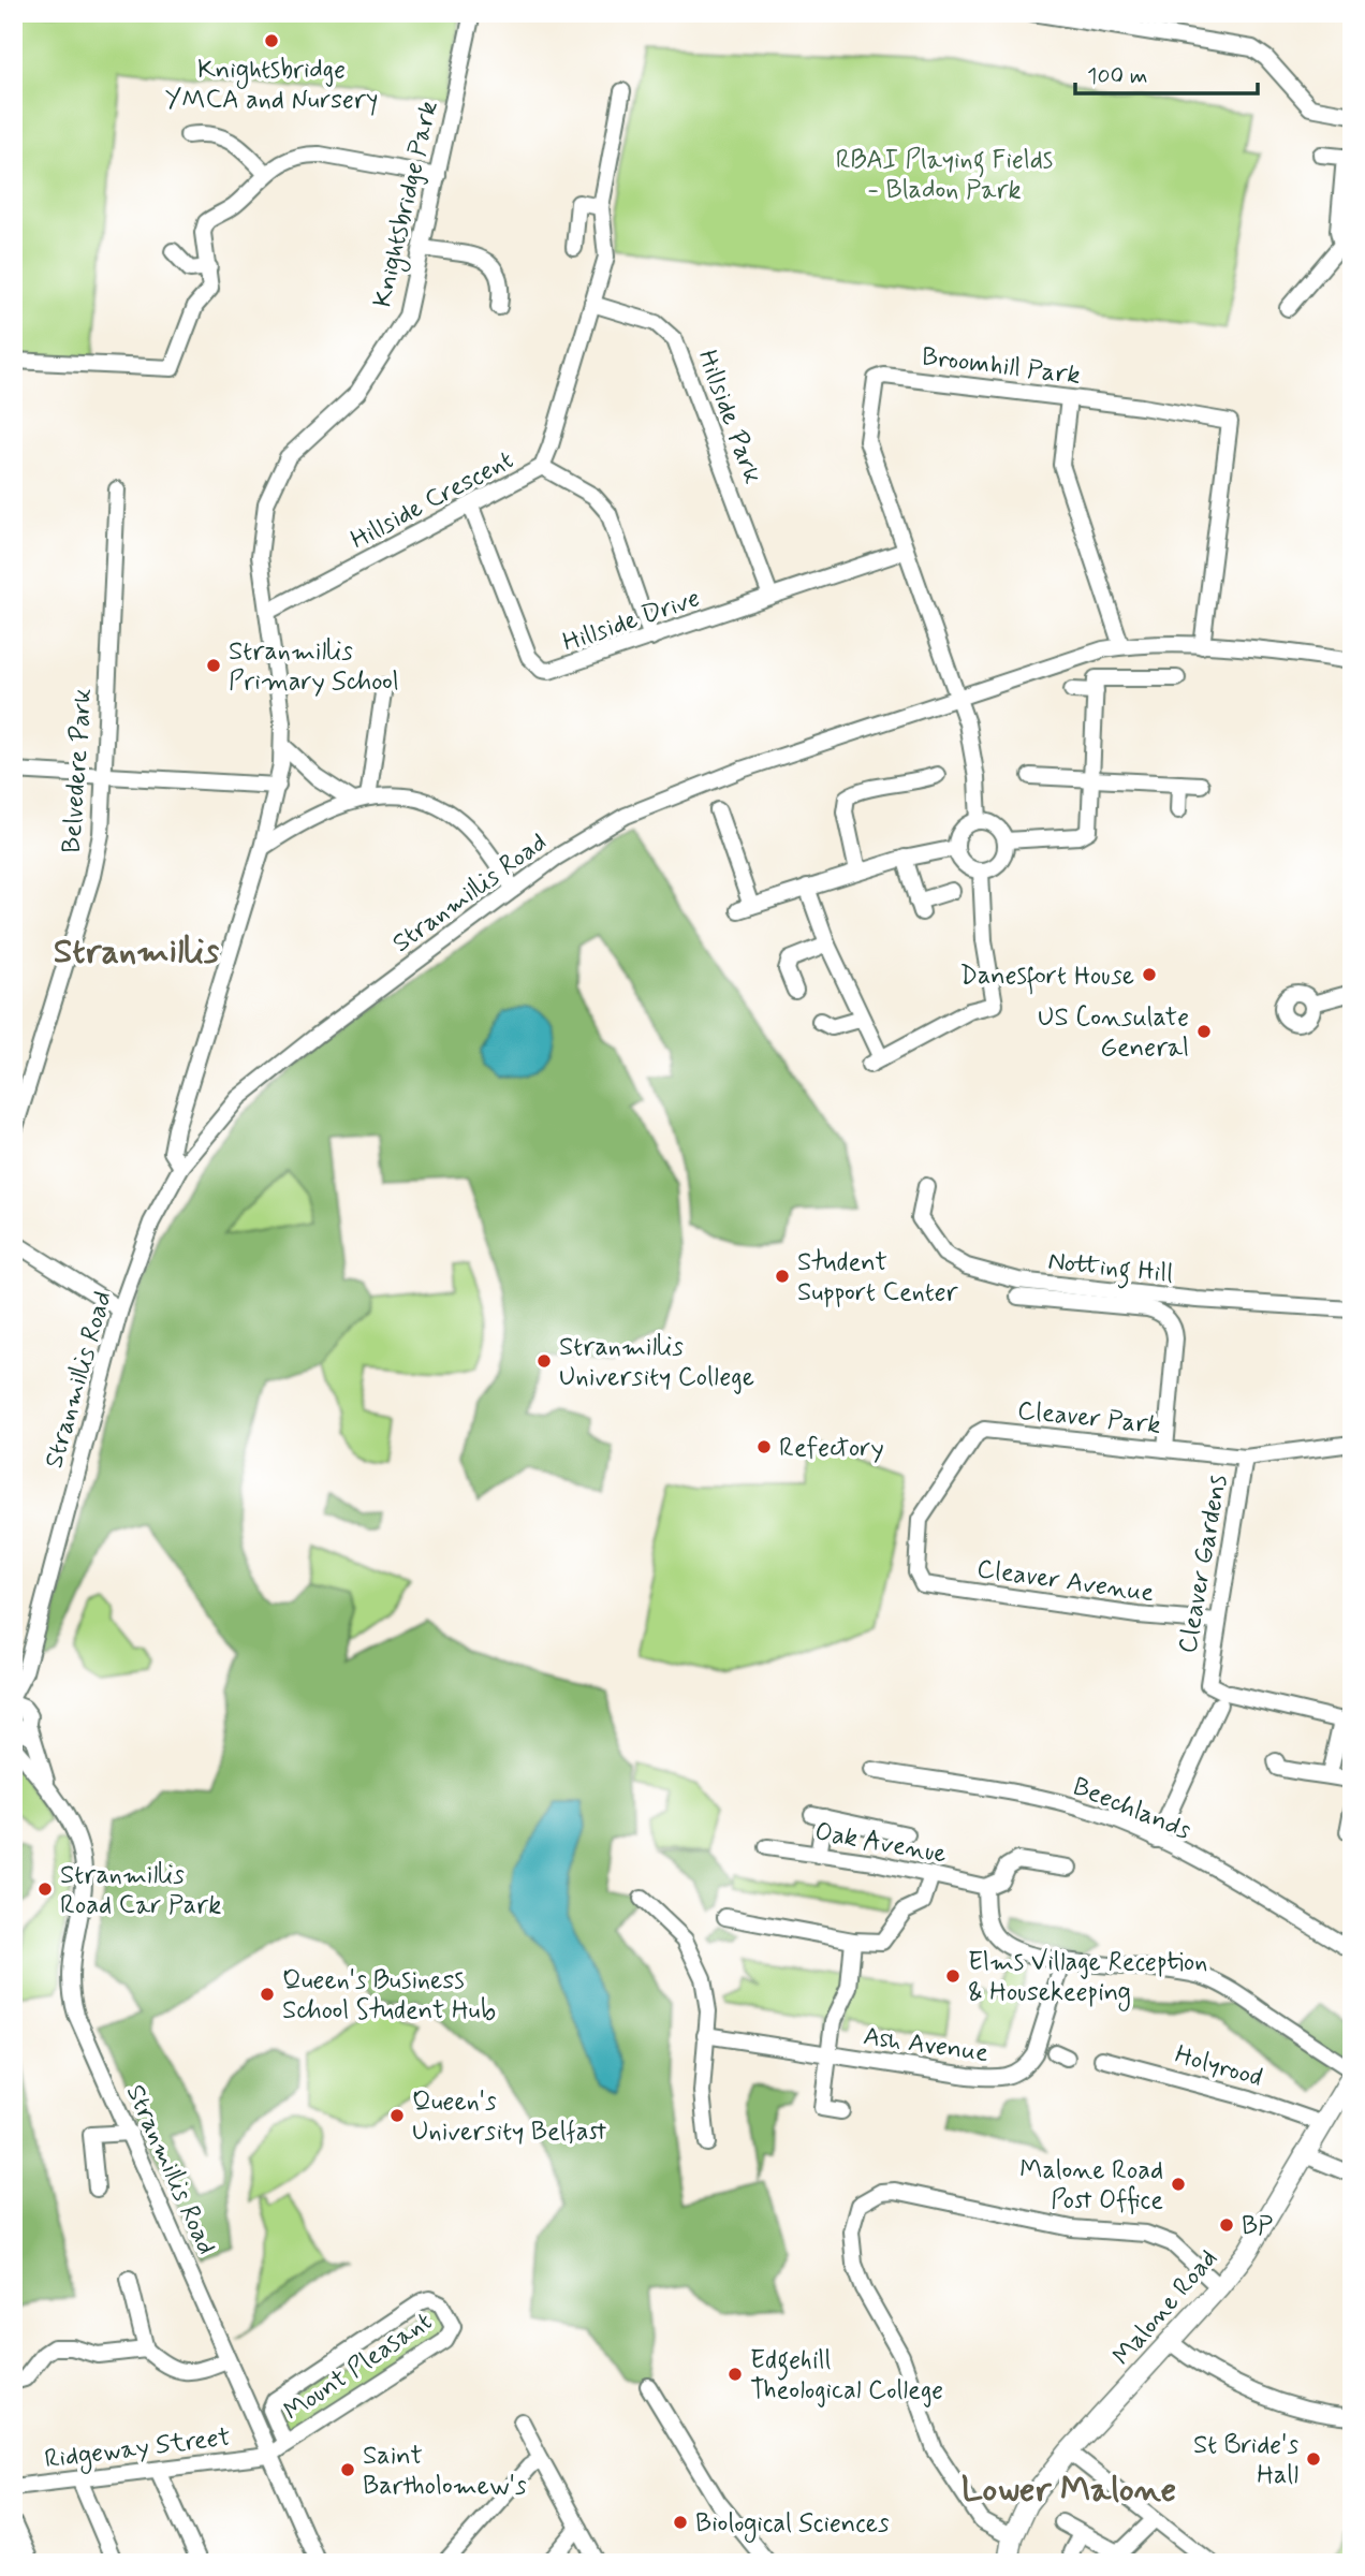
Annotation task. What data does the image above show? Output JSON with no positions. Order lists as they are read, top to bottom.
{
  "streets": {
    "main road": ["Malone Road"],
    "street": [
      "Knightsbridge Park",
      "Broomhill Park",
      "Hillside Park",
      "Hillside Crescent",
      "Hillside Drive",
      "Belvedere Park",
      "Stranmillis Road",
      "Notting Hill",
      "Cleaver Park",
      "Cleaver Gardens",
      "Cleaver Avenue",
      "Beechlands",
      "Oak Avenue",
      "Ash Avenue",
      "Holyrood",
      "Mount Pleasant",
      "Ridgeway Street"
    ]
  },
  "crossings": [
    ["Knightsbridge Park", "Hillside Crescent"],
    ["Knightsbridge Park", "Stranmillis Road"],
    ["Broomhill Park", "Hillside Drive"],
    ["Broomhill Park", "Stranmillis Road"],
    ["Hillside Park", "Hillside Crescent"],
    ["Hillside Park", "Hillside Drive"],
    ["Hillside Crescent", "Hillside Drive"],
    ["Stranmillis Road", "Mount Pleasant"],
    ["Stranmillis Road", "Ridgeway Street"],
    ["Cleaver Park", "Cleaver Gardens"],
    ["Cleaver Park", "Cleaver Avenue"],
    ["Cleaver Gardens", "Cleaver Avenue"],
    ["Holyrood", "Malone Road"],
    ["Mount Pleasant", "Ridgeway Street"]
  ],
  "districts": ["Stranmillis", "Lower Malone"],
  "parks": ["RBAI Playing Fields - Bladon Park"],
  "places": [
    "Knightsbridge YMCA and Nursery",
    "Stranmillis Primary School",
    "Danesfort House",
    "US Consulate General",
    "Student Support Center",
    "Stranmillis University College",
    "Refectory",
    "Stranmillis Road Car Park",
    "Elms Village Reception & Housekeeping",
    "Queen's Business School Student Hub",
    "Queen's University Belfast",
    "Malone Road Post Office",
    "BP",
    "Edgehill Theological College",
    "St Bride's Hall",
    "Saint Bartholomew's",
    "Biological Sciences"
  ],
  "scale_bar": "100 m"
}
